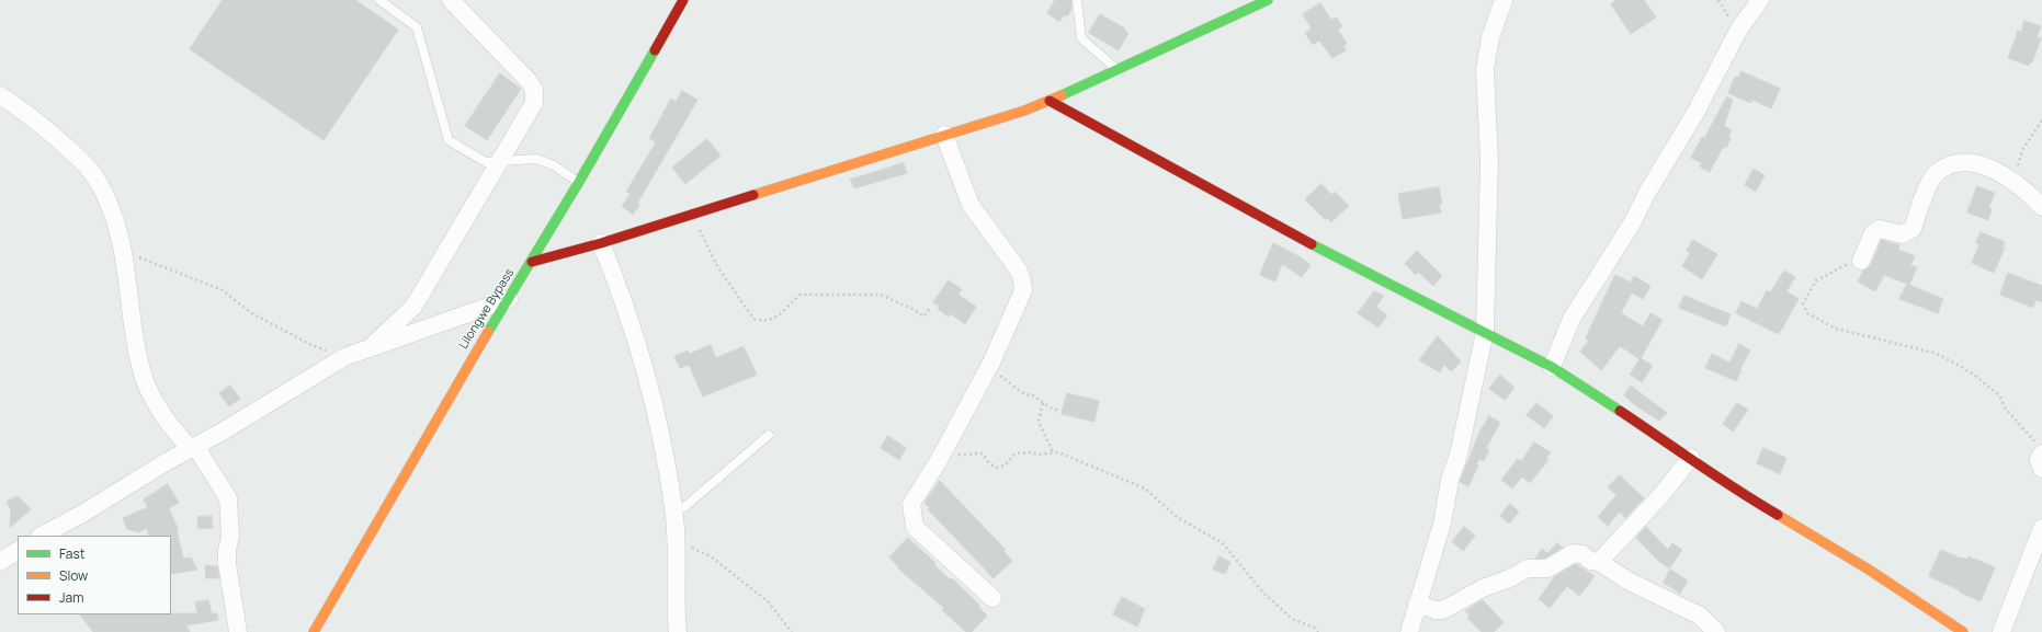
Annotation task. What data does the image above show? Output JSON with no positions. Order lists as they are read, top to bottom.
{
  "streets": {
    "street": ["Lilongwe Bypass"]
  },
  "legend": ["Fast", "Slow", "Jam"]
}
